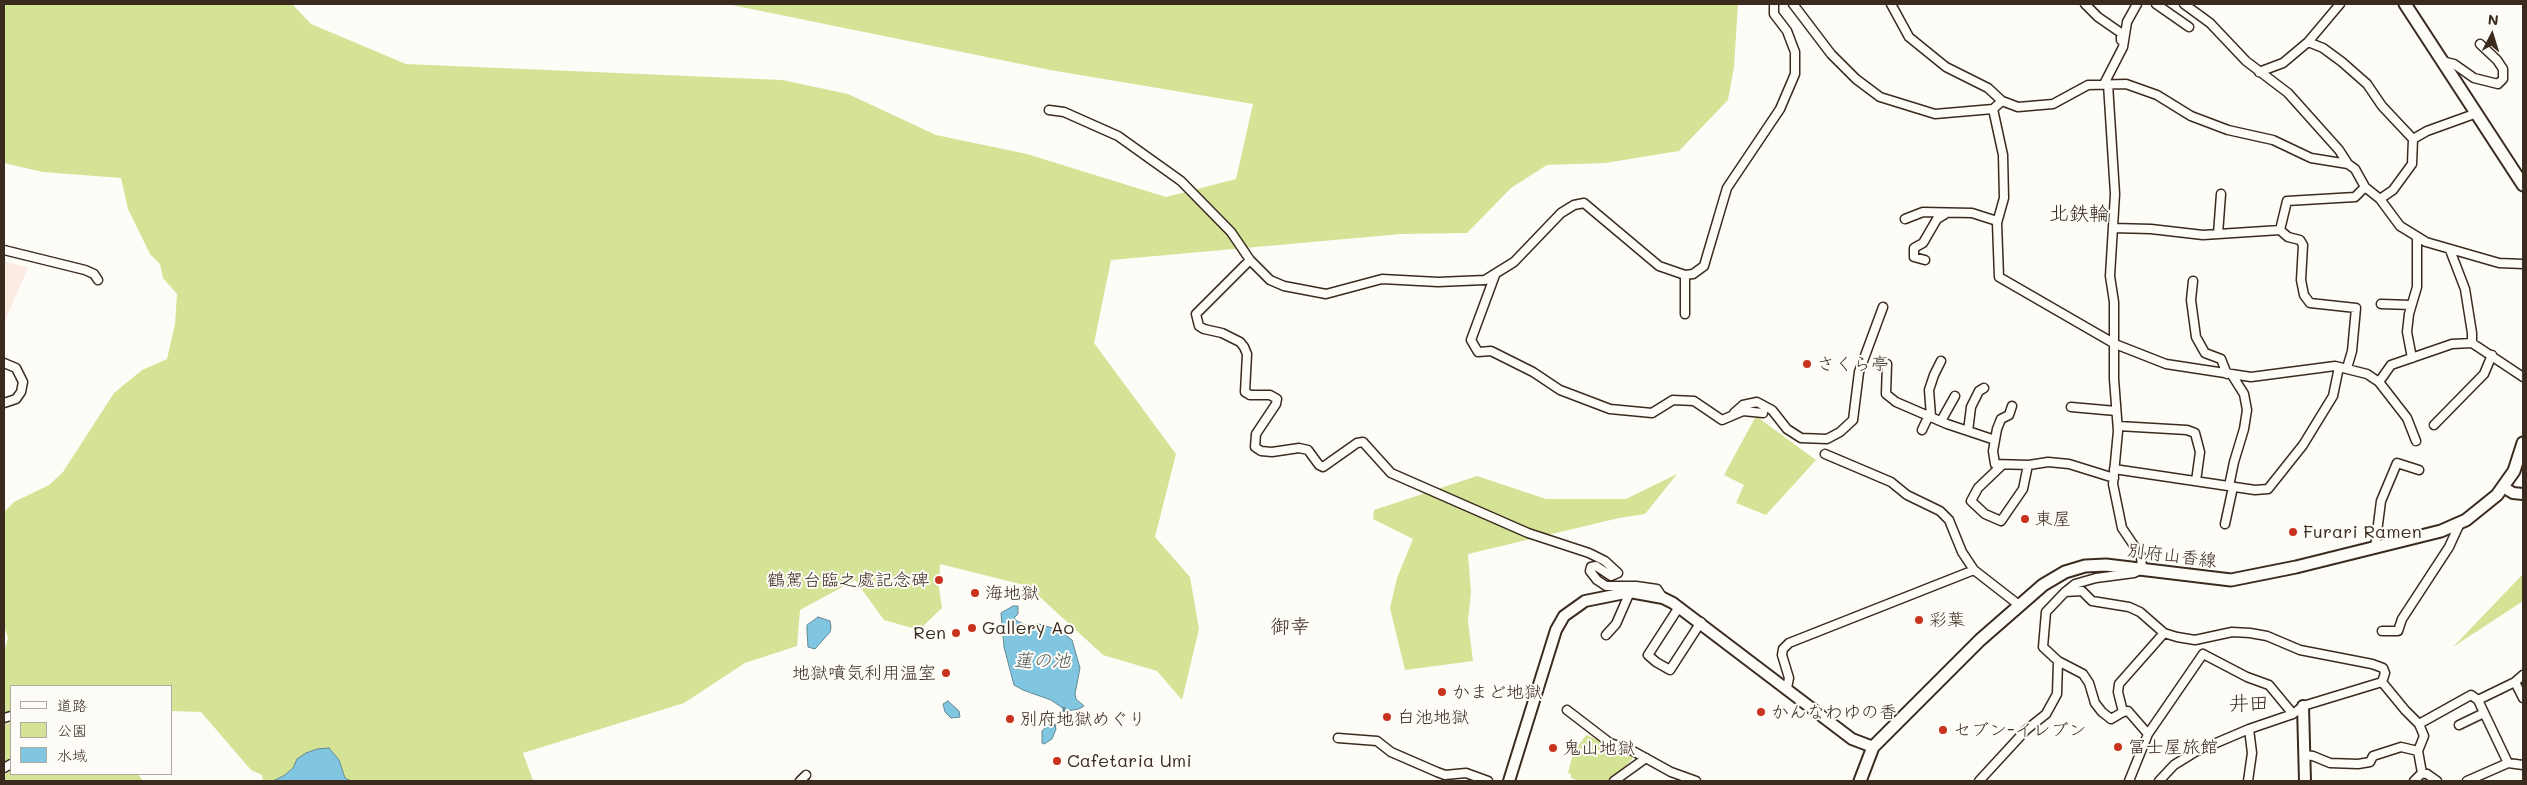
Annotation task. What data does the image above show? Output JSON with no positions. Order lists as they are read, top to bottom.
{
  "streets": {
    "main road": ["別府山香線"]
  },
  "districts": ["北鉄輪", "御幸", "井田"],
  "water": ["蓮の池"],
  "places": [
    "さくら亭",
    "東屋",
    "Furari Ramen",
    "鶴駕台臨之處記念碑",
    "海地獄",
    "彩葉",
    "Gallery Ao",
    "Ren",
    "地獄噴気利用温室",
    "かまど地獄",
    "かんなわゆの香",
    "白池地獄",
    "別府地獄めぐり",
    "セブン-イレブン",
    "冨士屋旅館",
    "鬼山地獄",
    "Cafetaria Umi"
  ],
  "legend": ["道路", "公園", "水域"],
  "north": "top"
}
